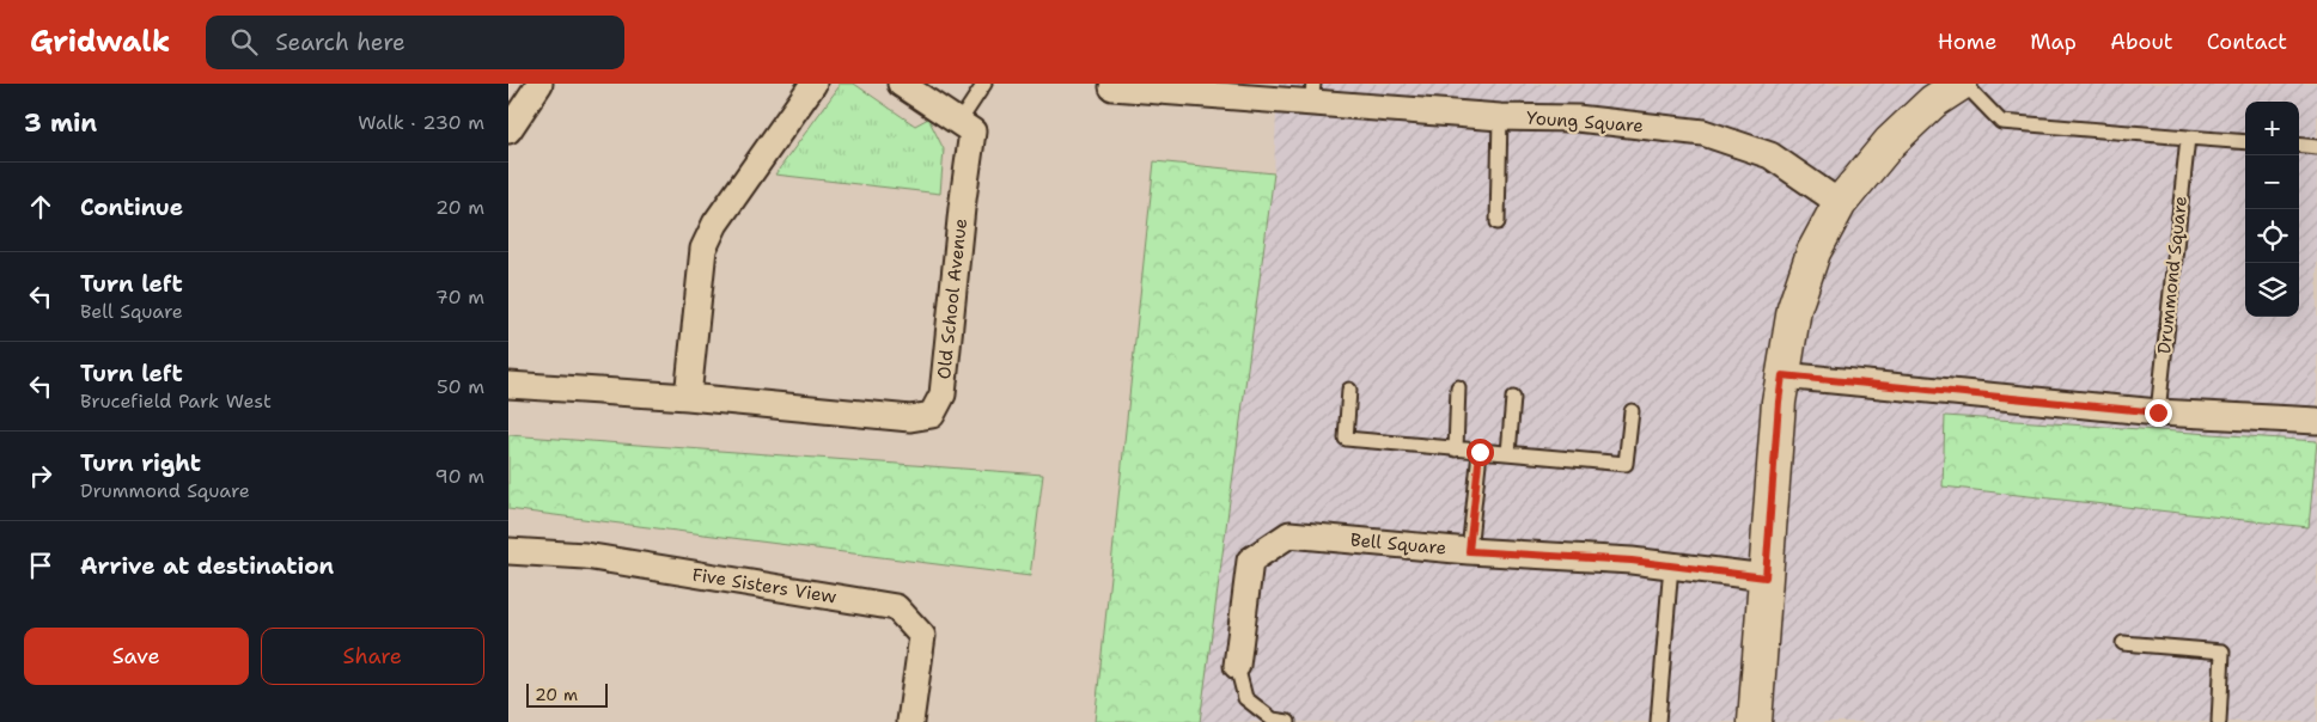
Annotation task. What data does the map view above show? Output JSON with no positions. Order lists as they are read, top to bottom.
{
  "streets": {
    "street": [
      "Young Square",
      "Old School Avenue",
      "Bell Square",
      "Five Sisters View"
    ],
    "lane": ["Drummond Square"]
  },
  "scale_bar": "20 m",
  "page": {
    "header": "Gridwalk",
    "search": "Search here",
    "nav": [
      "Home",
      "Map",
      "About",
      "Contact"
    ],
    "heading": ["3 min", "Walk · 230 m"],
    "map_buttons": ["+", "−"],
    "list": [
      ["Continue", "20 m"],
      ["Turn left", "Bell Square", "70 m"],
      ["Turn left", "Brucefield Park West", "50 m"],
      ["Turn right", "Drummond Square", "90 m"],
      "Arrive at destination"
    ],
    "buttons": ["Save", "Share"],
    "scale": "20 m"
  }
}
